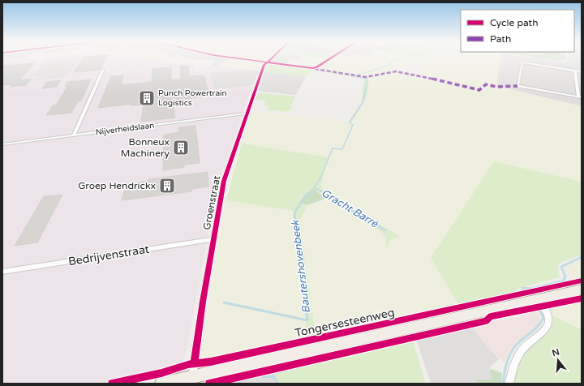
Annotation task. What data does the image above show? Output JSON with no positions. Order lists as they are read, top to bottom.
{
  "streets": {
    "main road": ["Tongersesteenweg"],
    "street": ["Nijverheidslaan", "Groenstraat", "Bedrijvenstraat"]
  },
  "crossings": [
    ["Nijverheidslaan", "Groenstraat"],
    ["Groenstraat", "Bedrijvenstraat"],
    ["Groenstraat", "Tongersesteenweg"]
  ],
  "water": ["Gracht Barré", "Bautershovenbeek"],
  "places": {
    "building": ["Punch Powertrain Logistics", "Bonneux Machinery", "Groep Hendrickx"]
  },
  "legend": ["Cycle path", "Path"],
  "north": "top"
}
